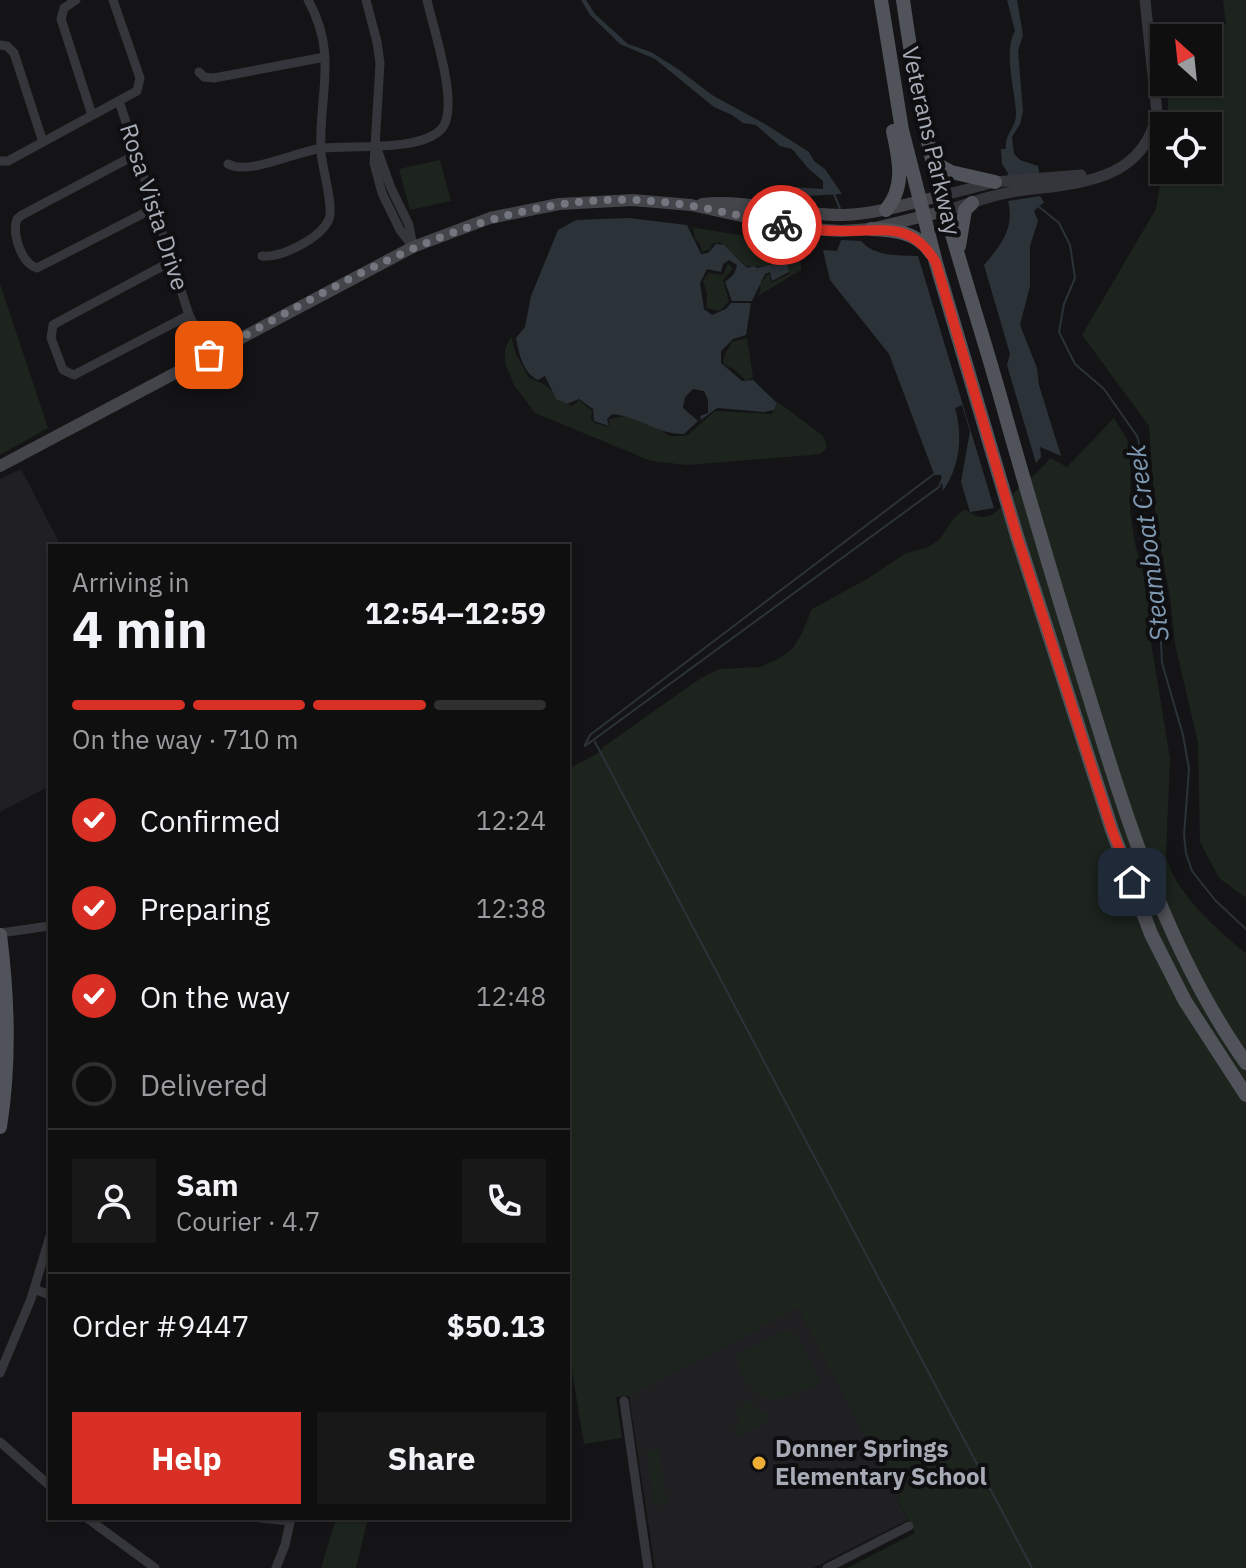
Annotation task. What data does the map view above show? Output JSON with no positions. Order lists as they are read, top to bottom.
{
  "streets": {
    "main road": ["Veterans Parkway"],
    "street": ["Rosa Vista Drive"]
  },
  "water": ["Steamboat Creek"],
  "places": ["Donner Springs Elementary School"],
  "north": "top left",
  "page": {
    "heading": ["4 min", "Arriving in", "12:54–12:59"],
    "panel": [
      "Sam",
      "Courier · 4.7",
      "Order #9447",
      "$50.13"
    ],
    "bar": "On the way · 710 m",
    "list": [
      ["Confirmed", "12:24"],
      ["Preparing", "12:38"],
      ["On the way", "12:48"],
      "Delivered"
    ],
    "buttons": ["Help", "Share"]
  }
}
